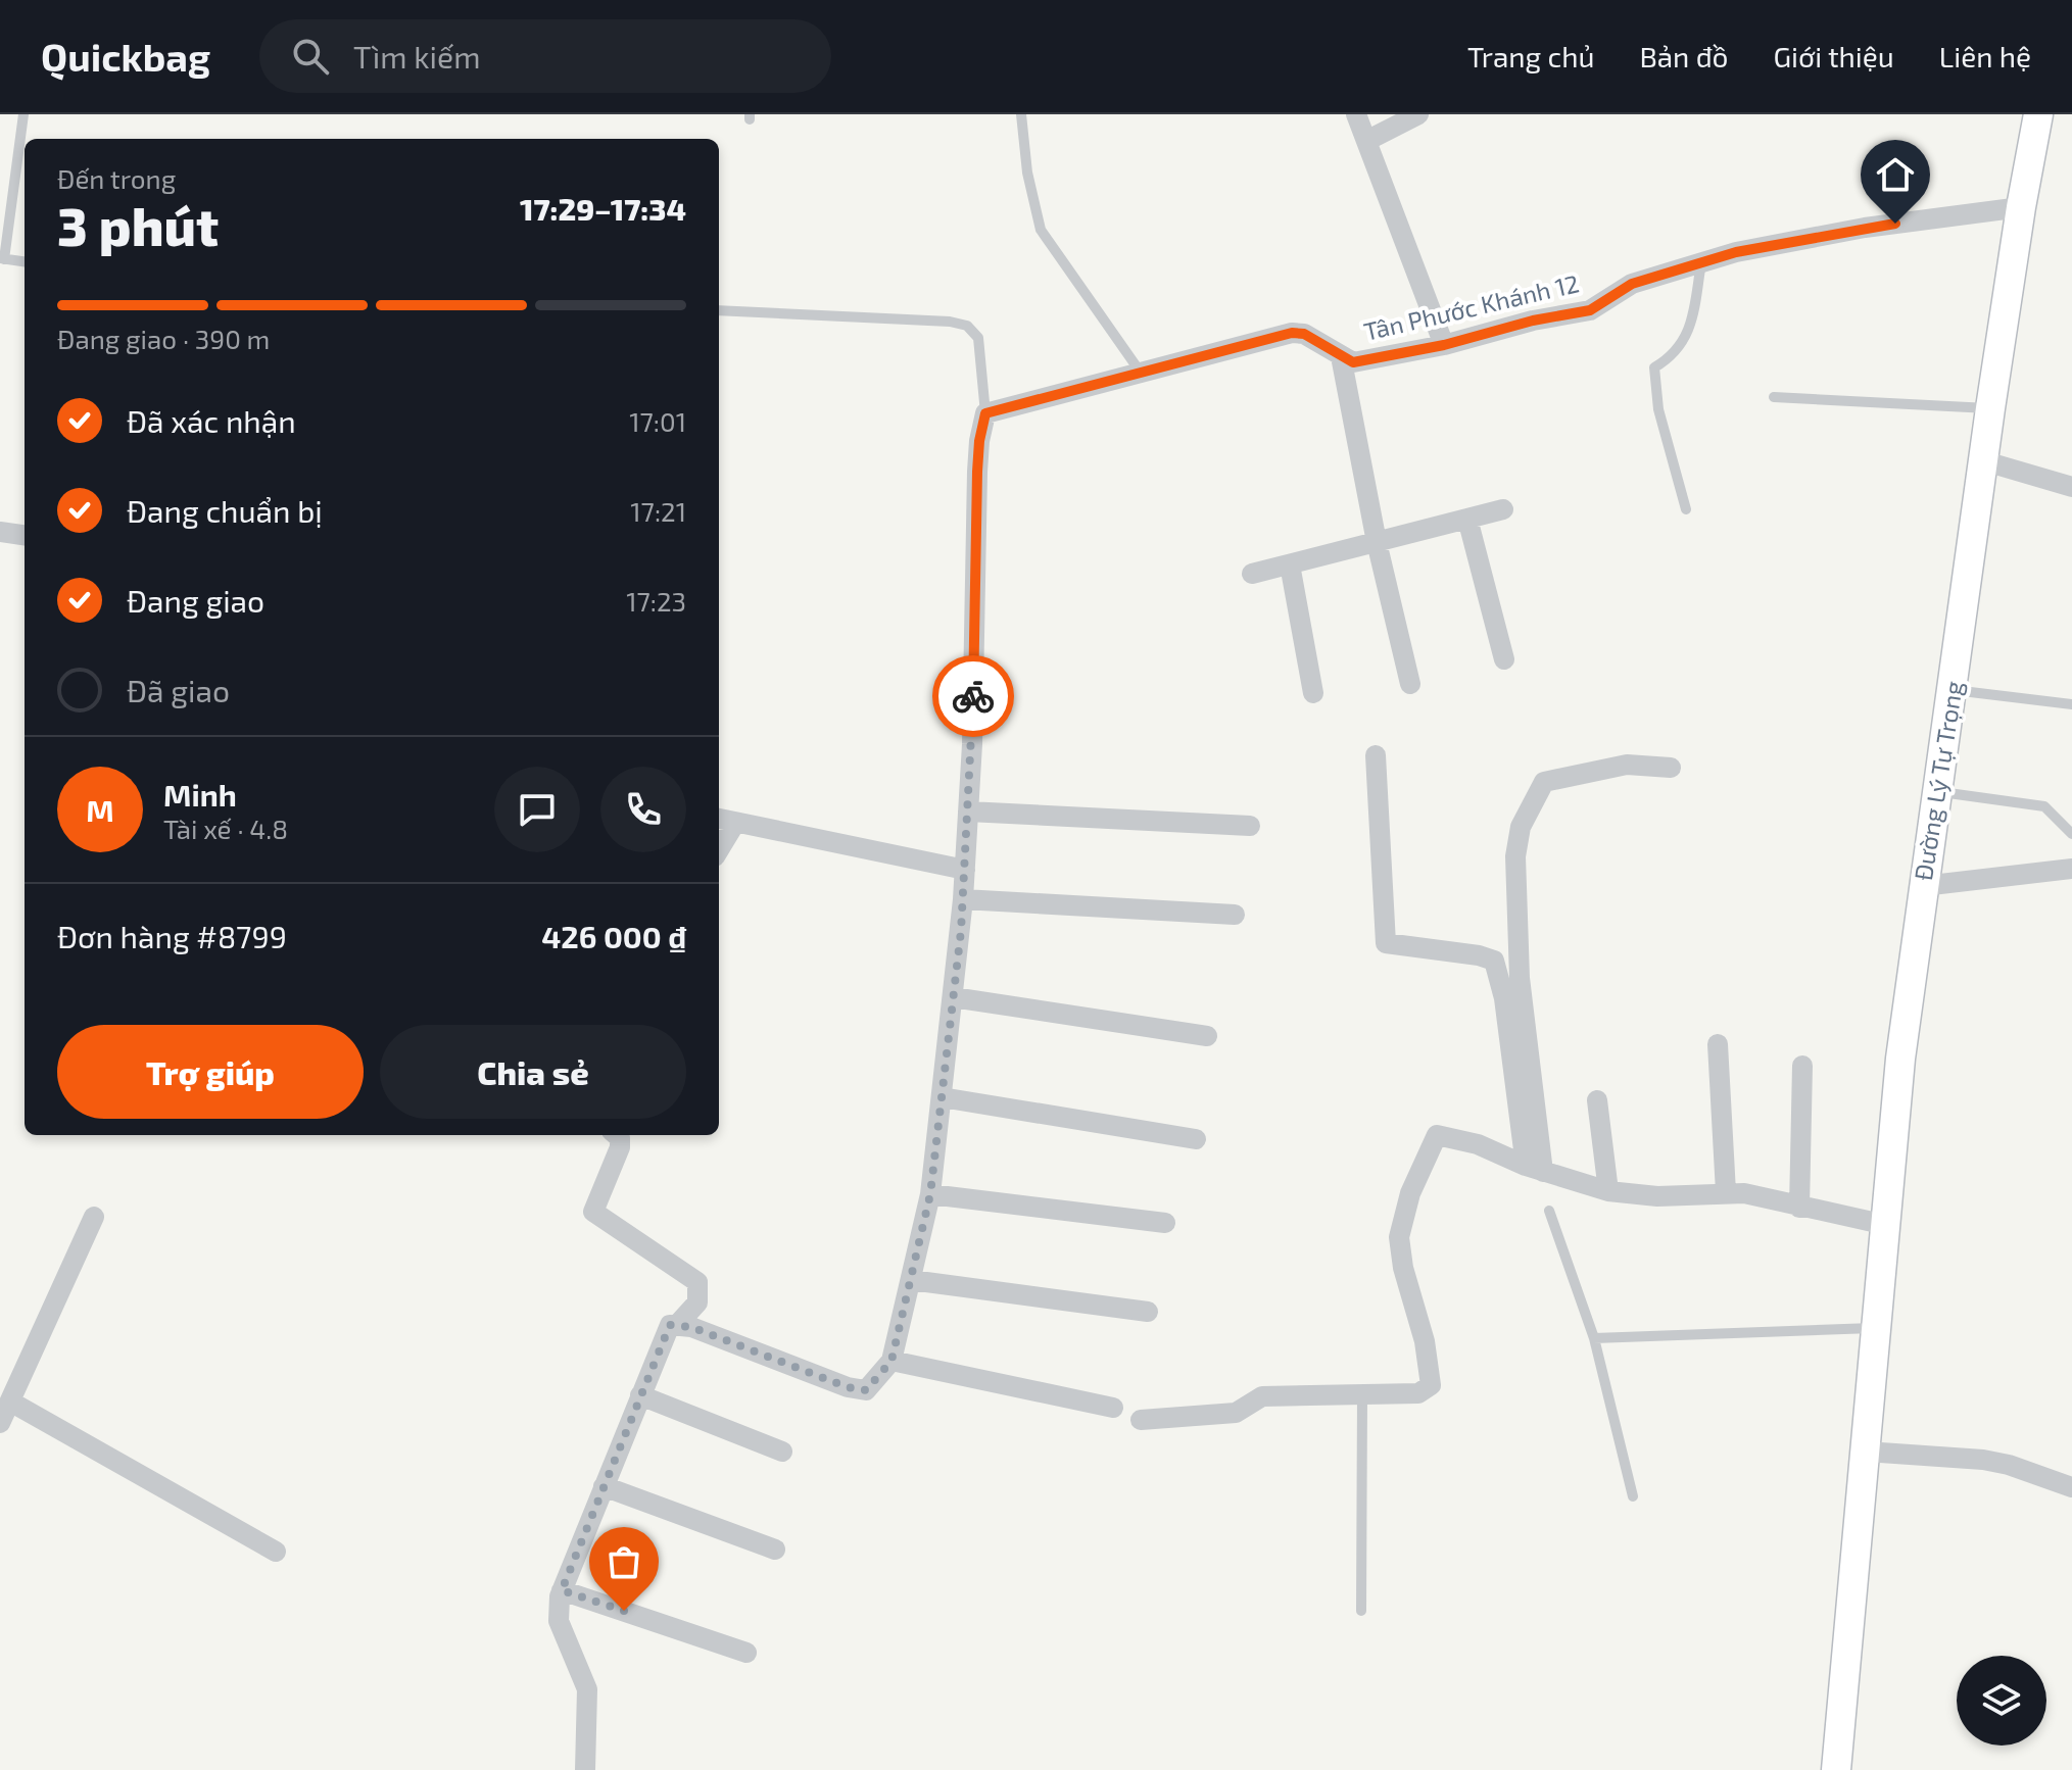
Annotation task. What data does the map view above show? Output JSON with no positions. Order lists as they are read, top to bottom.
{
  "streets": {
    "main road": ["Đường Lý Tự Trọng"],
    "street": ["Tân Phước Khánh 12"]
  },
  "crossings": [
    ["Tân Phước Khánh 12", "Đường Lý Tự Trọng"]
  ],
  "page": {
    "header": "Quickbag",
    "search": "Tìm kiếm",
    "nav": [
      "Trang chủ",
      "Bản đồ",
      "Giới thiệu",
      "Liên hệ"
    ],
    "heading": ["3 phút", "Đến trong", "17:29–17:34"],
    "panel": [
      "Minh",
      "Tài xế · 4.8",
      "Đơn hàng #8799",
      "426 000 ₫"
    ],
    "bar": "Đang giao · 390 m",
    "list": [
      ["Đã xác nhận", "17:01"],
      ["Đang chuẩn bị", "17:21"],
      ["Đang giao", "17:23"],
      "Đã giao"
    ],
    "round": "M",
    "buttons": ["Trợ giúp", "Chia sẻ"]
  }
}
